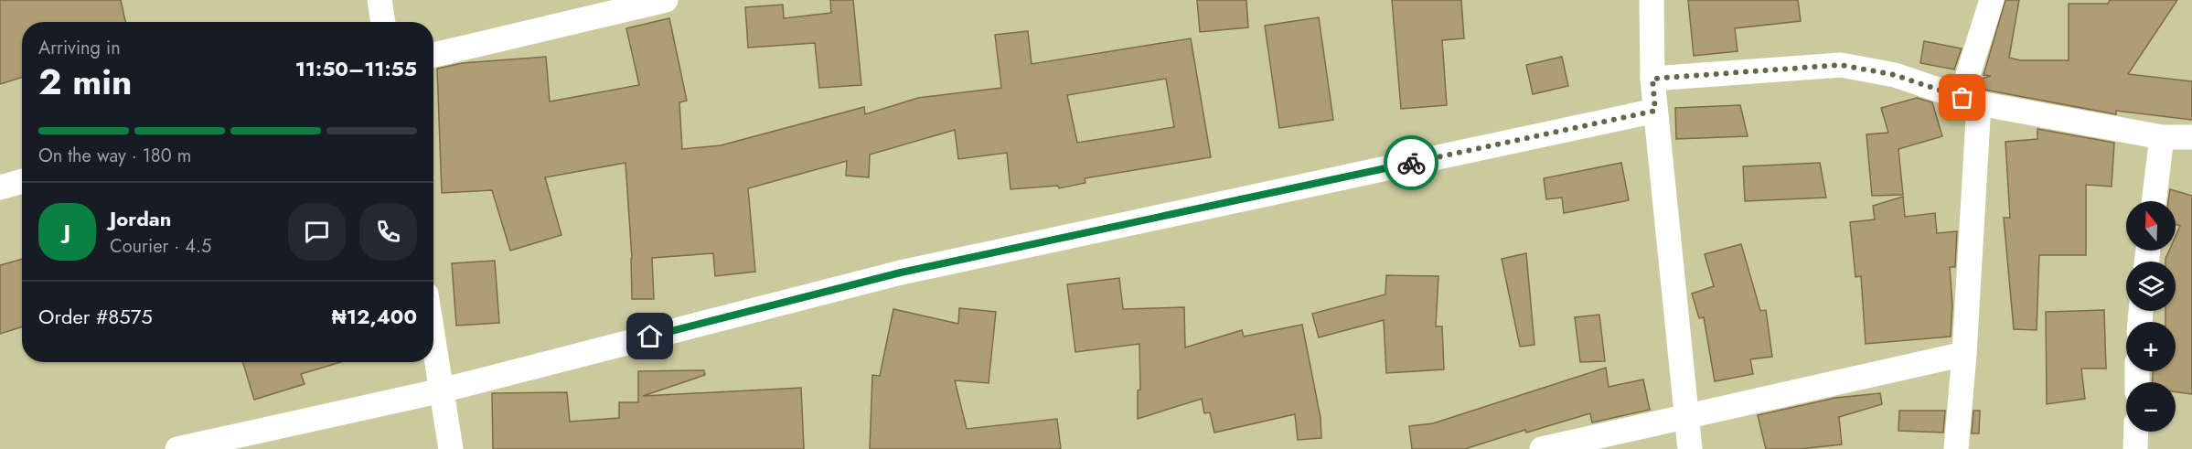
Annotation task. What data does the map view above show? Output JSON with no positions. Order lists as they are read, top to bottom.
{
  "north": "top",
  "page": {
    "heading": ["2 min", "Arriving in", "11:50–11:55"],
    "panel": [
      "Jordan",
      "Courier · 4.5",
      "Order #8575",
      "₦12,400"
    ],
    "bar": "On the way · 180 m",
    "map_buttons": ["+", "−"],
    "round": "J"
  }
}
